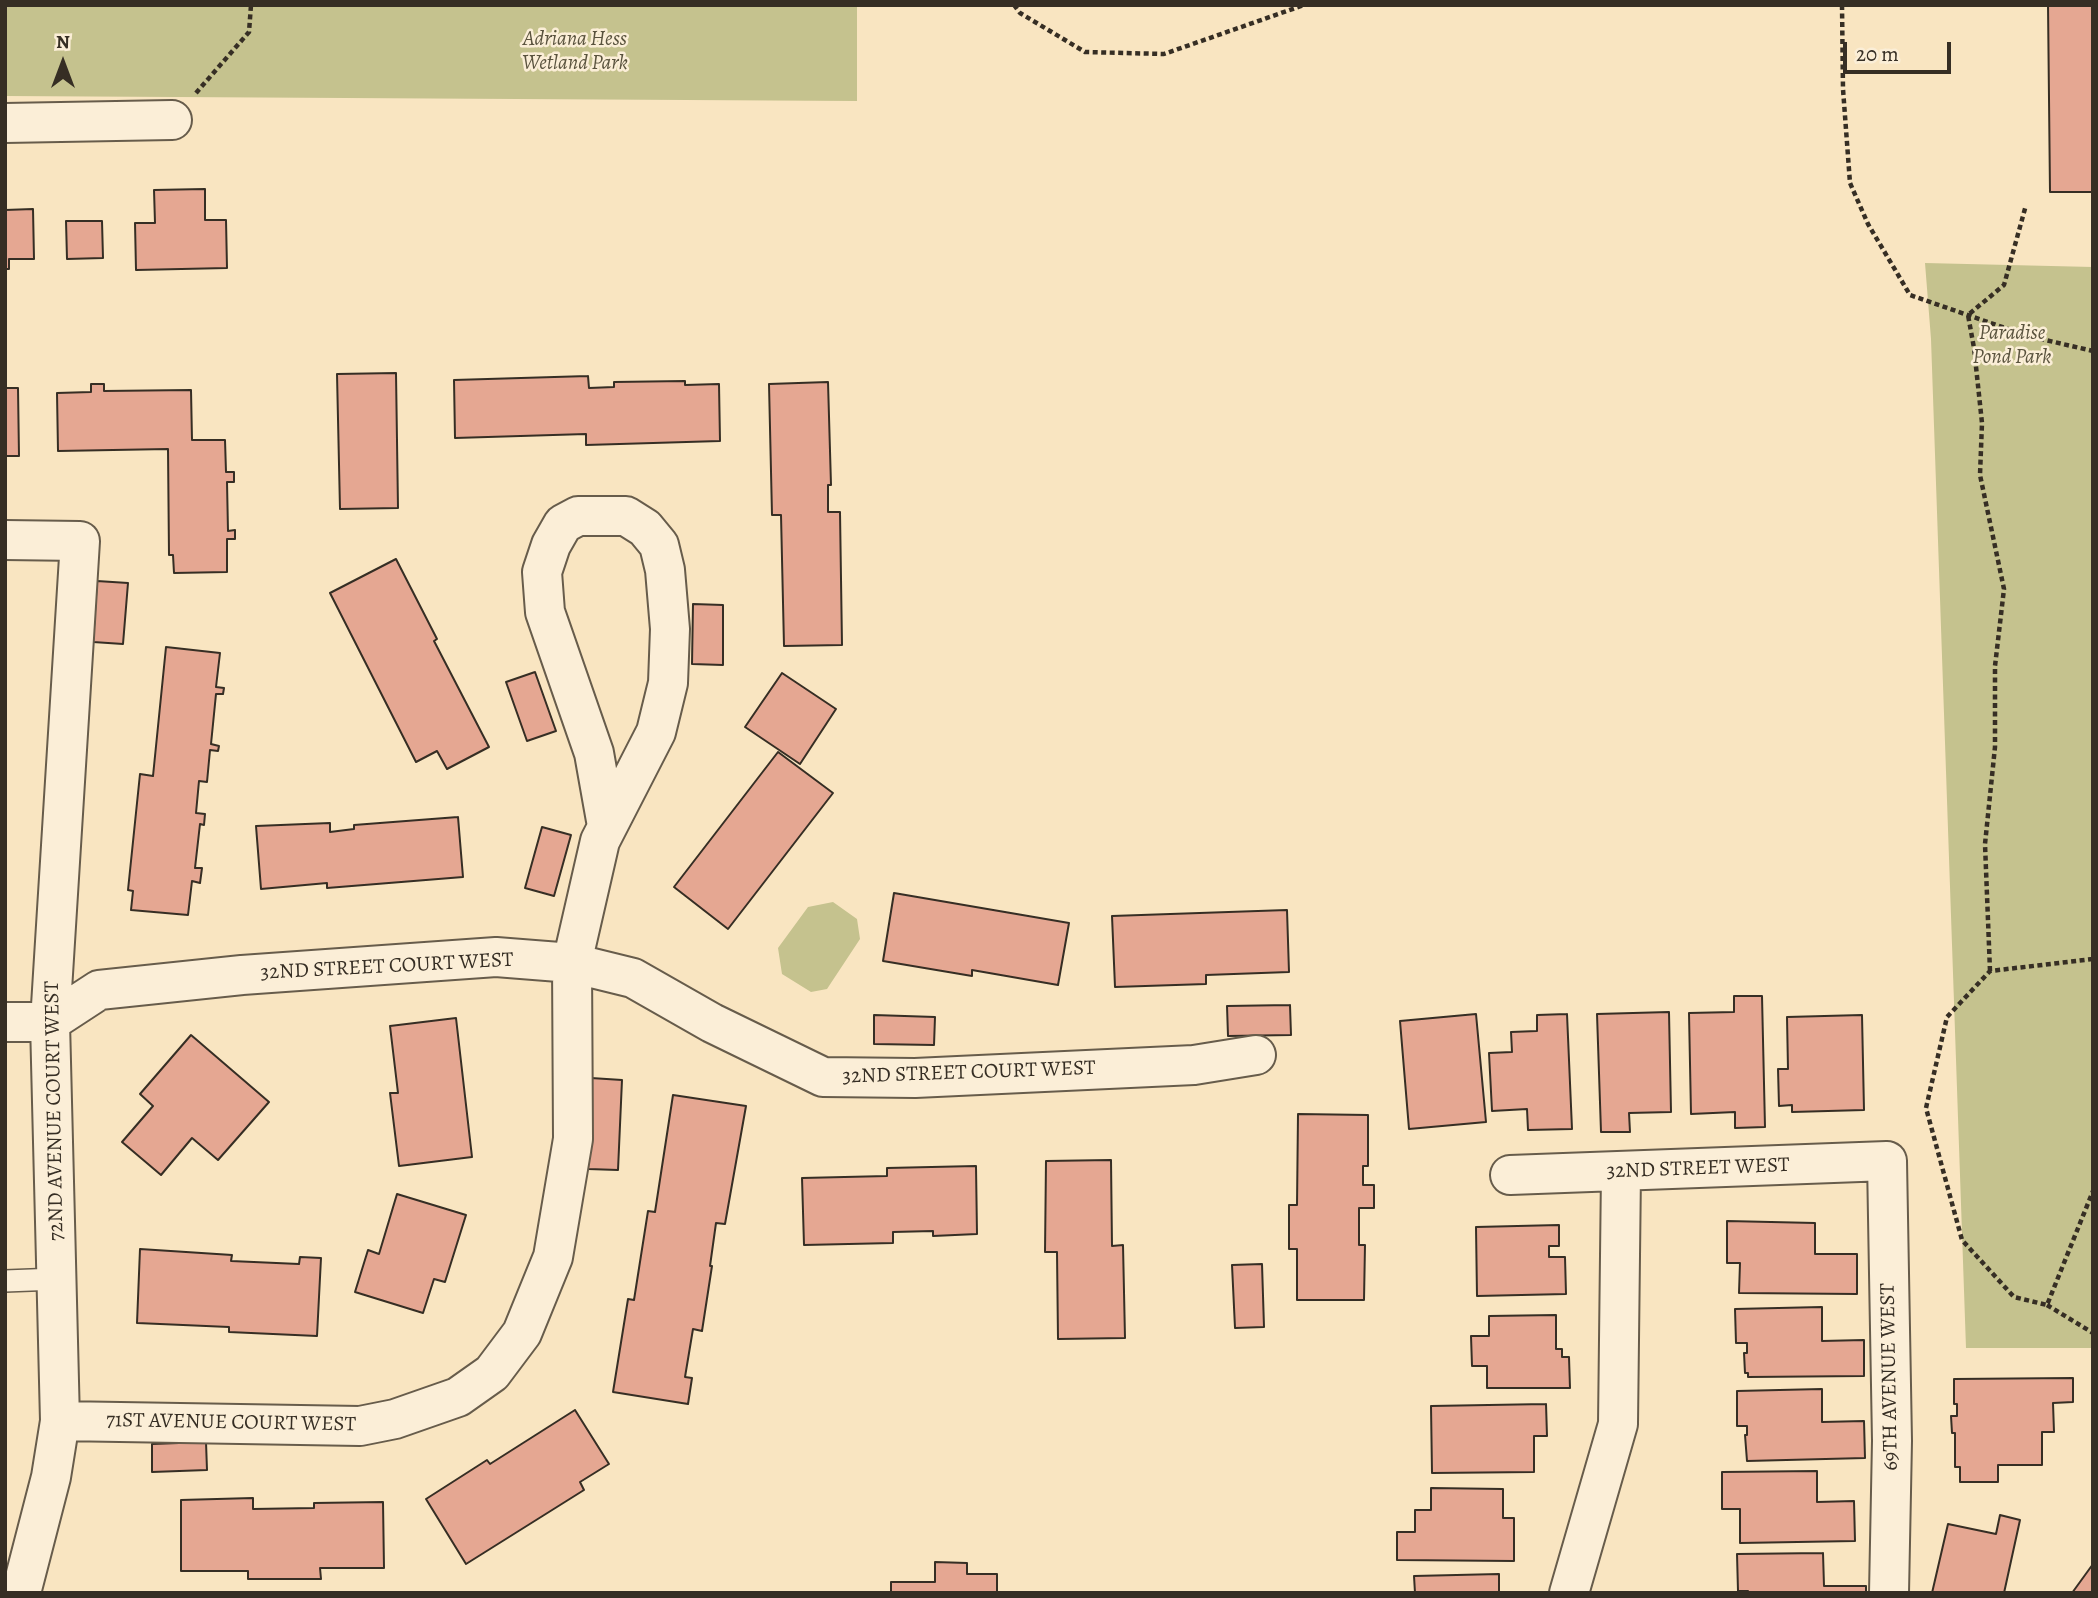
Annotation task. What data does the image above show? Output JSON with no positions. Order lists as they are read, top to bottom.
{
  "streets": {
    "street": [
      "32ND STREET COURT WEST",
      "72ND AVENUE COURT WEST",
      "32ND STREET WEST",
      "69TH AVENUE WEST",
      "71ST AVENUE COURT WEST"
    ]
  },
  "crossings": [
    ["32ND STREET COURT WEST", "72ND AVENUE COURT WEST"],
    ["32ND STREET COURT WEST", "71ST AVENUE COURT WEST"],
    ["72ND AVENUE COURT WEST", "71ST AVENUE COURT WEST"],
    ["32ND STREET WEST", "69TH AVENUE WEST"]
  ],
  "parks": ["Adriana Hess Wetland Park", "Paradise Pond Park"],
  "scale_bar": "20 m",
  "north": "top"
}
